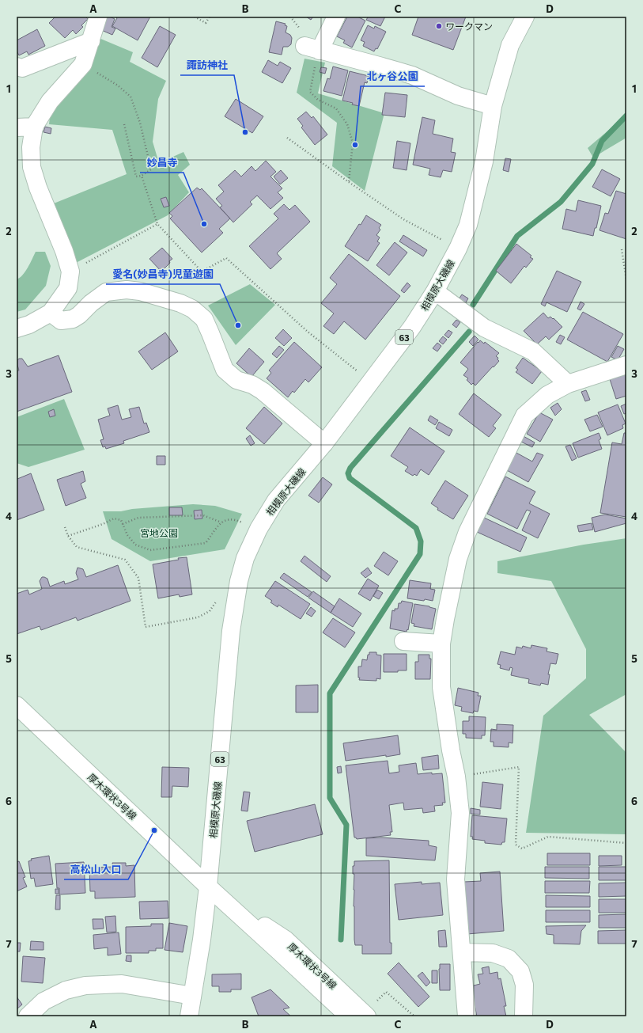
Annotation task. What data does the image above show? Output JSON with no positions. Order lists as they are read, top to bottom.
{
  "streets": {
    "street": ["相模原大磯線", "63", "厚木環状3号線"]
  },
  "crossings": [
    ["相模原大磯線", "厚木環状3号線"]
  ],
  "parks": ["宮地公園"],
  "places": [
    "ワークマン",
    "諏訪神社",
    "北ヶ谷公園",
    "妙昌寺",
    "愛名(妙昌寺)児童遊園",
    "高松山入口"
  ],
  "grid": {
    "columns": [
      "A",
      "B",
      "C",
      "D"
    ],
    "rows": [
      "1",
      "2",
      "3",
      "4",
      "5",
      "6",
      "7"
    ]
  }
}
